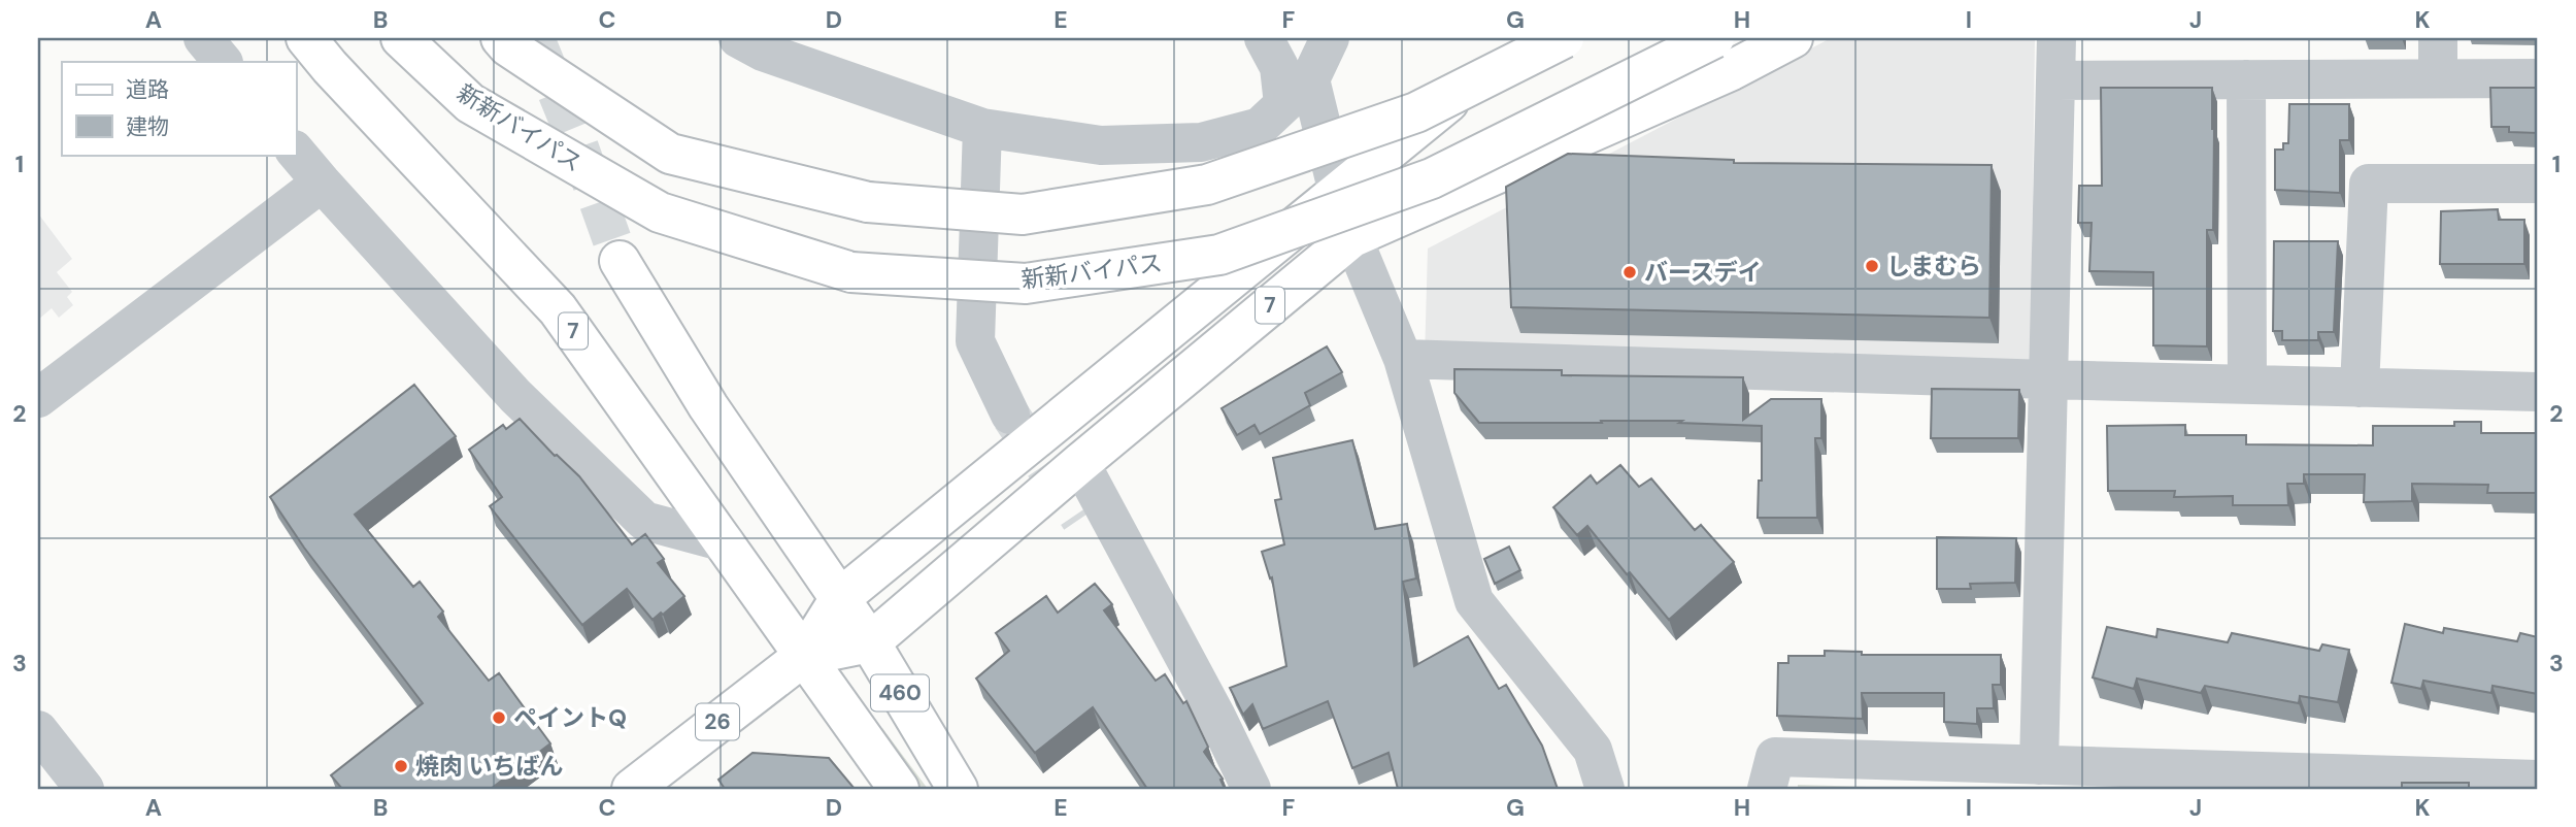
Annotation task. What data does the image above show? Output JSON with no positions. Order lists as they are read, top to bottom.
{
  "streets": {
    "main road": [
      "新新バイパス",
      "7",
      "460",
      "26"
    ]
  },
  "crossings": [
    ["7", "460"],
    ["7", "26"],
    ["460", "26"]
  ],
  "places": [
    "しまむら",
    "バースデイ",
    "ペイントQ",
    "焼肉 いちばん"
  ],
  "legend": ["道路", "建物"],
  "grid": {
    "columns": [
      "A",
      "B",
      "C",
      "D",
      "E",
      "F",
      "G",
      "H",
      "I",
      "J",
      "K"
    ],
    "rows": ["1", "2", "3"]
  }
}
